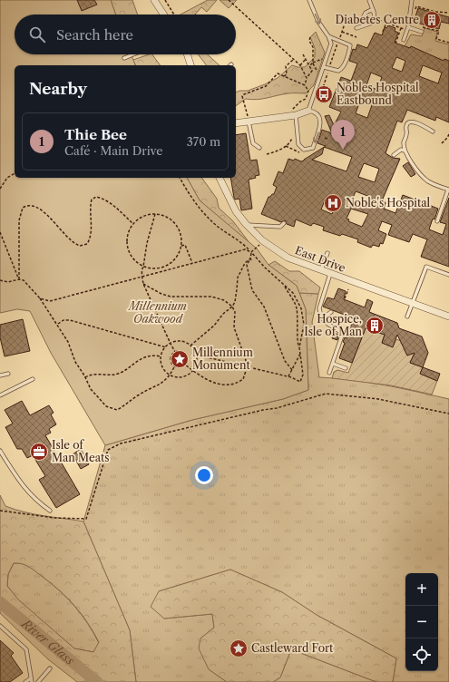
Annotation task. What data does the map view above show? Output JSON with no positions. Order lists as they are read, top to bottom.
{
  "streets": {
    "street": ["East Drive"]
  },
  "water": ["River Glass"],
  "parks": ["Millennium Oakwood"],
  "places": {
    "building": ["Diabetes Centre", "Hospice, Isle of Man"],
    "bus stop": ["Nobles Hospital Eastbound"],
    "hospital": ["Noble's Hospital"],
    "place": ["Millennium Monument", "Castleward Fort"],
    "office": ["Isle of Man Meats"]
  },
  "page": {
    "search": "Search here",
    "heading": "Nearby",
    "list": [
      {
        "mark": "1",
        "name": "Thie Bee",
        "note": "Café · Main Drive",
        "value": "370 m"
      }
    ],
    "pins": "1",
    "map_buttons": ["+", "−"]
  }
}
